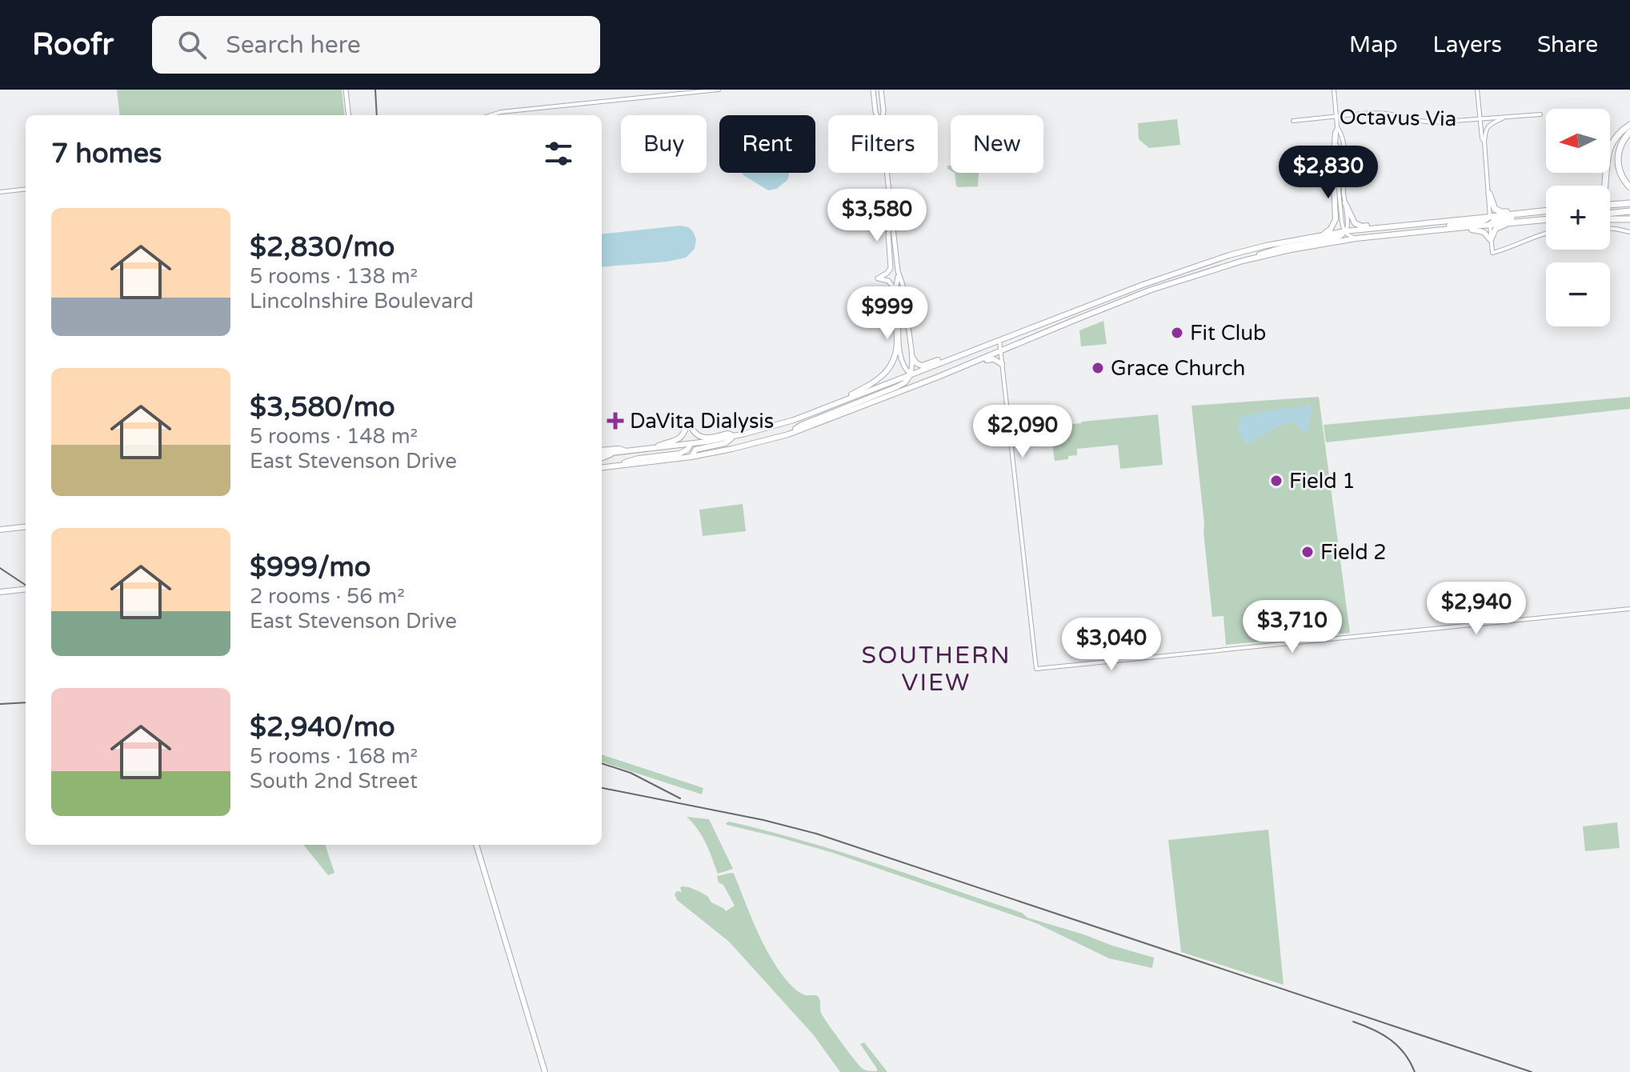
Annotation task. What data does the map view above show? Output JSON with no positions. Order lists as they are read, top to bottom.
{
  "streets": {
    "street": ["Octavus Via"]
  },
  "districts": ["SOUTHERN VIEW"],
  "places": {
    "other": [
      "Fit Club",
      "Grace Church",
      "Field 1",
      "Field 2"
    ],
    "health": ["DaVita Dialysis"]
  },
  "north": "left",
  "page": {
    "header": "Roofr",
    "search": "Search here",
    "nav": ["Map", "Layers", "Share"],
    "map_buttons": ["+", "−"],
    "chip": [
      "Buy",
      "Rent",
      "Filters",
      "New"
    ],
    "heading": "7 homes",
    "price": [
      "$2,830",
      "$3,580",
      "$999",
      "$2,090",
      "$2,940",
      "$3,710",
      "$3,040"
    ],
    "list": [
      {
        "name": "$2,830/mo",
        "note": "5 rooms · 138 m² · Lincolnshire Boulevard"
      },
      {
        "name": "$3,580/mo",
        "note": "5 rooms · 148 m² · East Stevenson Drive"
      },
      {
        "name": "$999/mo",
        "note": "2 rooms · 56 m² · East Stevenson Drive"
      },
      {
        "name": "$2,940/mo",
        "note": "5 rooms · 168 m² · South 2nd Street"
      }
    ]
  }
}
